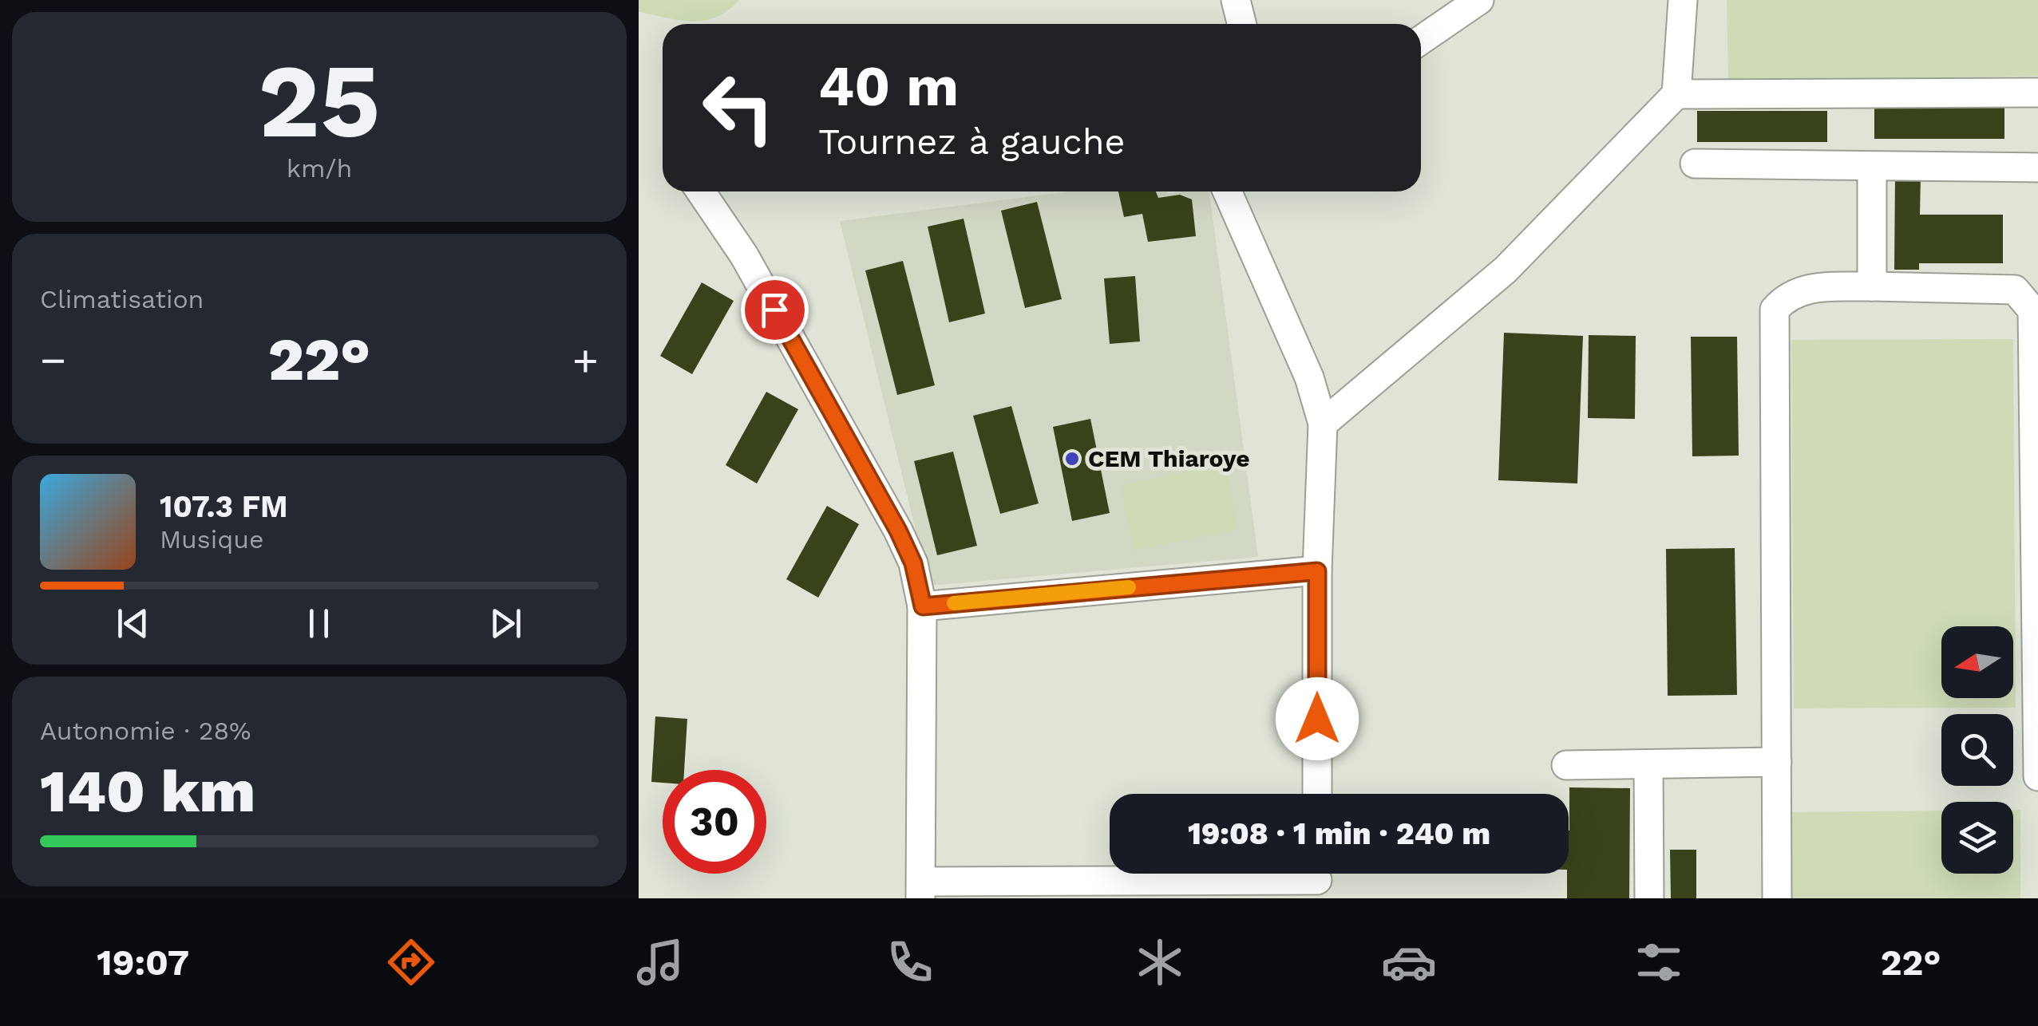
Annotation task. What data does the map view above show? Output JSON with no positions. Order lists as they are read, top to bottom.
{
  "places": ["CEM Thiaroye"],
  "north": "left",
  "page": {
    "tile": [
      ["25", "km/h"],
      "Climatisation",
      ["Autonomie · 28%", "140 km"]
    ],
    "turn": ["40 m", "Tournez à gauche"],
    "heat": ["−", "22°", "+"],
    "song": ["107.3 FM", "Musique"],
    "limit": "30",
    "trip": "19:08 · 1 min · 240 m",
    "tabs": ["19:07", "22°"]
  }
}
